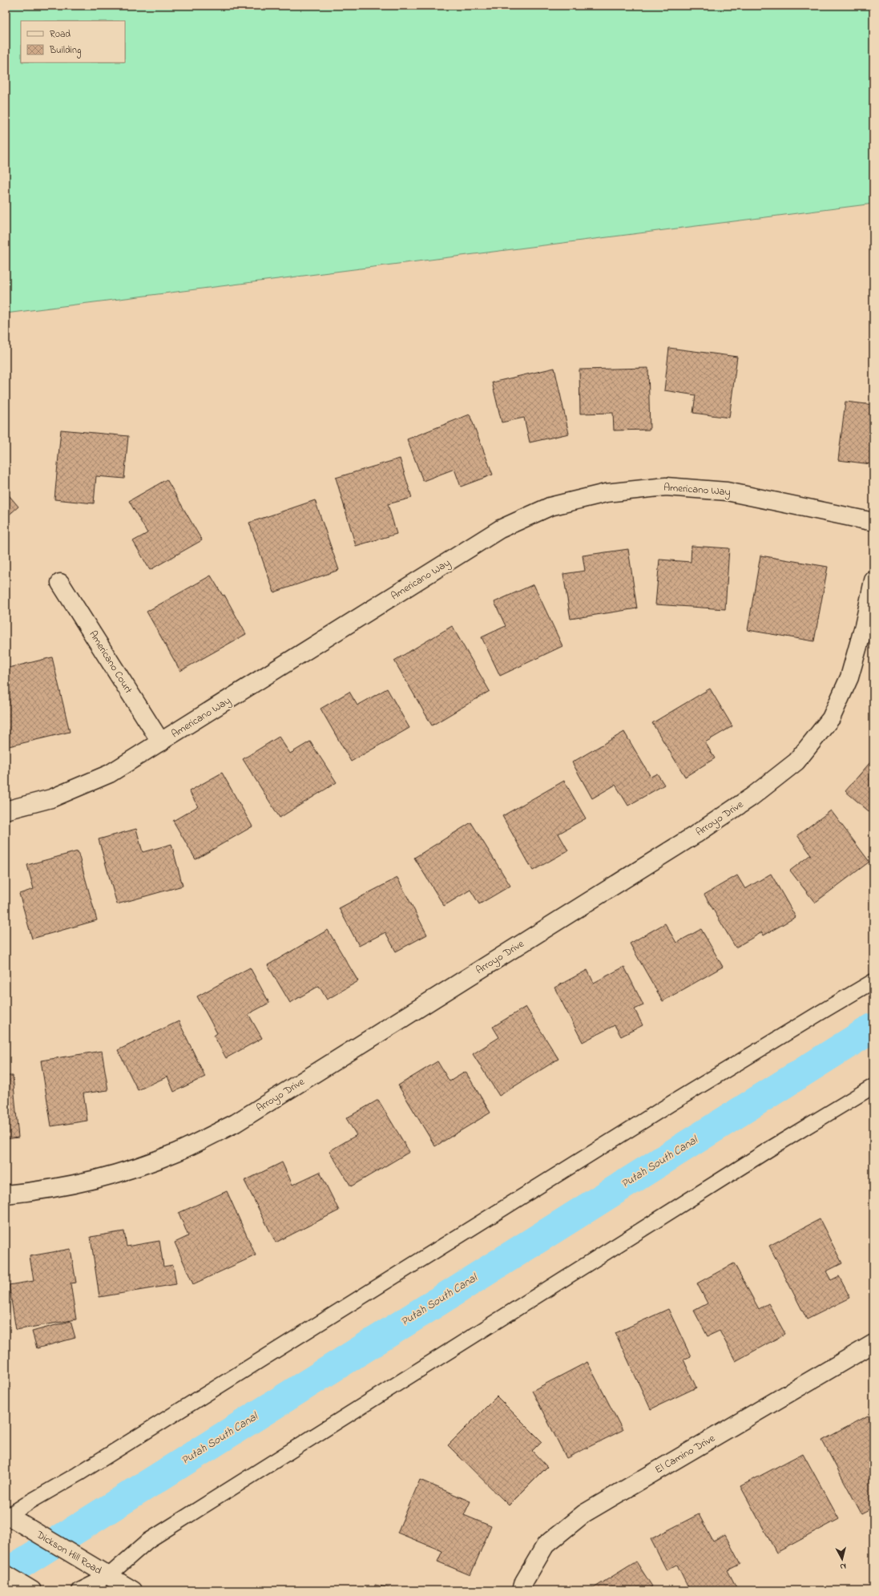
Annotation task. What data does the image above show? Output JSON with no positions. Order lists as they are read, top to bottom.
{
  "streets": {
    "street": [
      "Americano Way",
      "Americano Court",
      "Arroyo Drive",
      "El Camino Drive",
      "Dickson Hill Road"
    ]
  },
  "crossings": [
    ["Americano Way", "Americano Court"]
  ],
  "water": ["Putah South Canal"],
  "legend": ["Road", "Building"],
  "north": "bottom"
}
